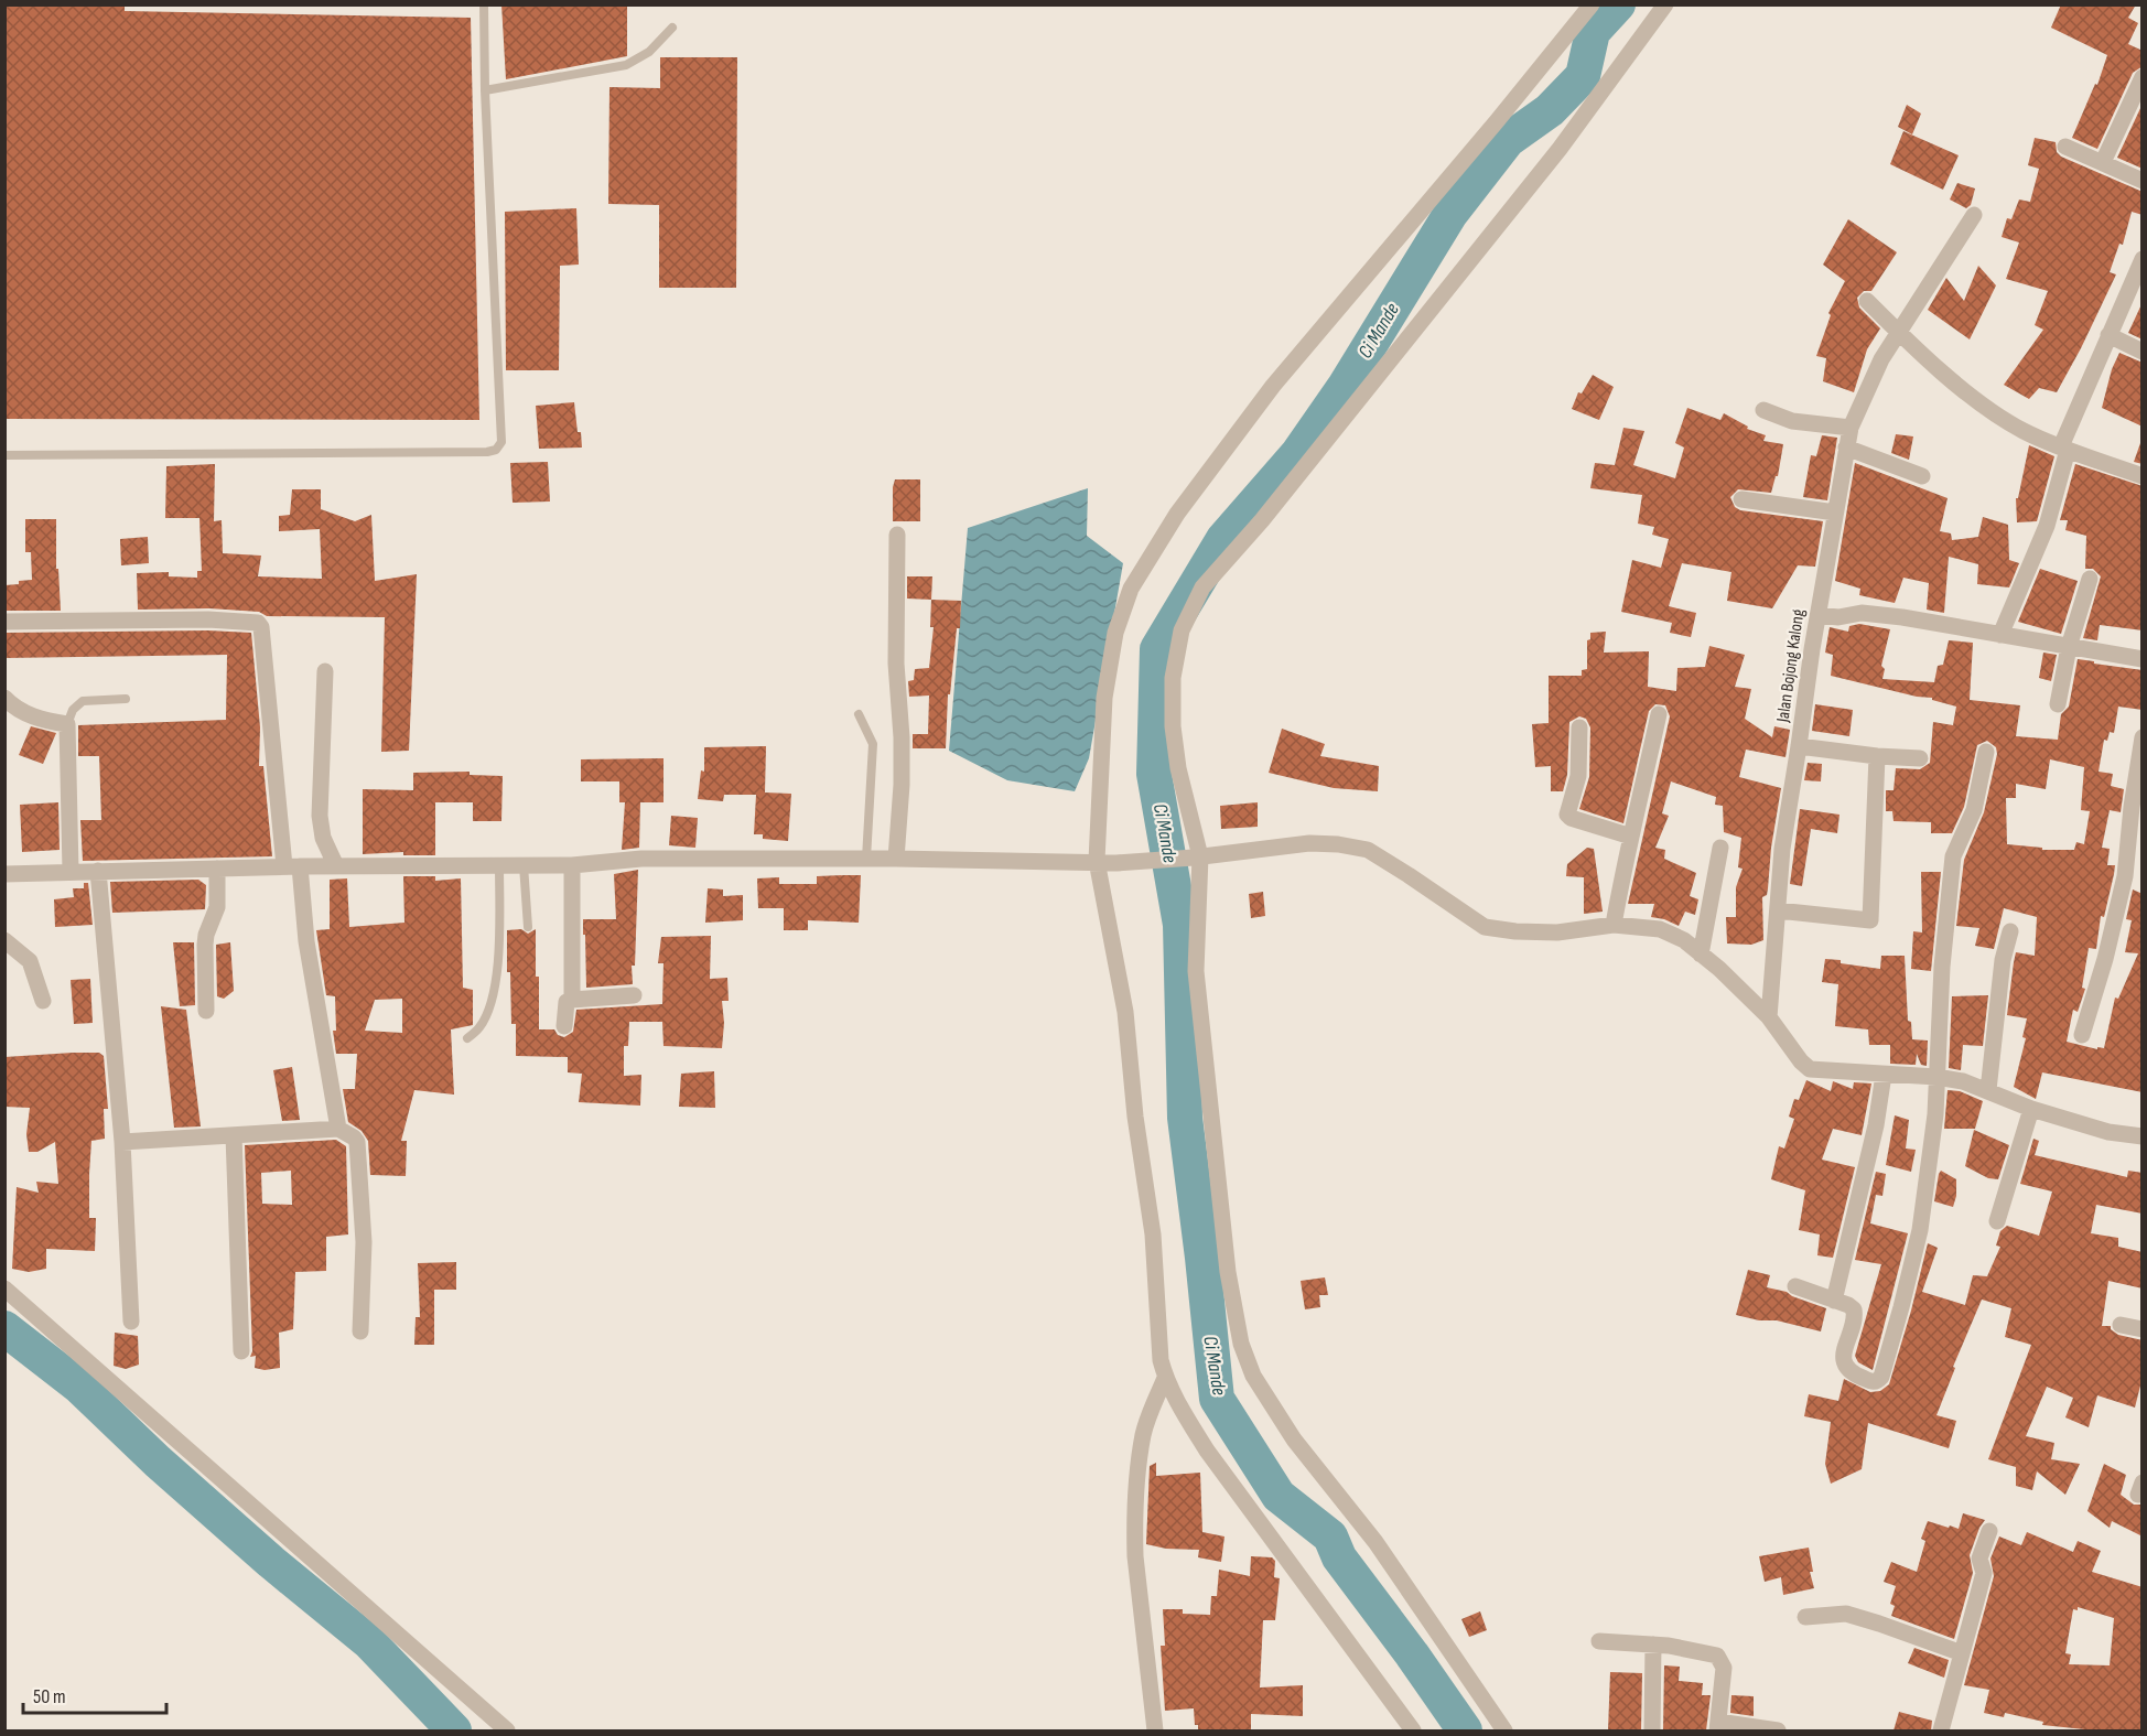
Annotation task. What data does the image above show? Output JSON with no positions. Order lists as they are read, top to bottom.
{
  "streets": {
    "street": ["Jalan Bojong Kalong"]
  },
  "water": ["Ci Mande"],
  "scale_bar": "50 m"
}
